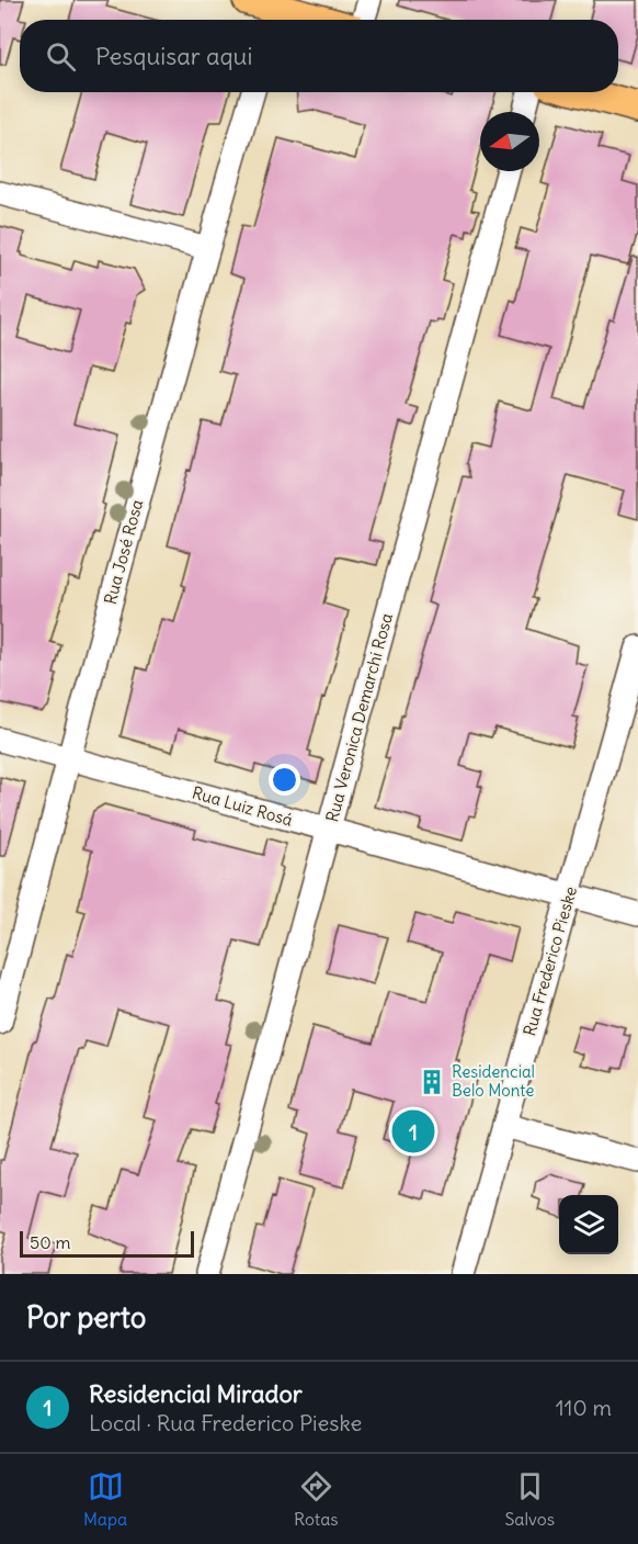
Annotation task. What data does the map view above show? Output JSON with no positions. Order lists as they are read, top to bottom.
{
  "streets": {
    "street": [
      "Rua José Rosa",
      "Rua Veronica Demarchi Rosa",
      "Rua Luiz Rosá",
      "Rua Frederico Pieske"
    ]
  },
  "crossings": [
    ["Rua José Rosa", "Rua Luiz Rosá"],
    ["Rua Veronica Demarchi Rosa", "Rua Luiz Rosá"],
    ["Rua Luiz Rosá", "Rua Frederico Pieske"]
  ],
  "places": {
    "building": ["Residencial Belo Monte"]
  },
  "scale_bar": "50 m",
  "north": "left",
  "page": {
    "search": "Pesquisar aqui",
    "pins": "1",
    "scale": "50 m",
    "heading": "Por perto",
    "list": [
      {
        "mark": "1",
        "name": "Residencial Mirador",
        "note": "Local · Rua Frederico Pieske",
        "value": "110 m"
      }
    ],
    "nav": ["Mapa", "Rotas", "Salvos"]
  }
}
